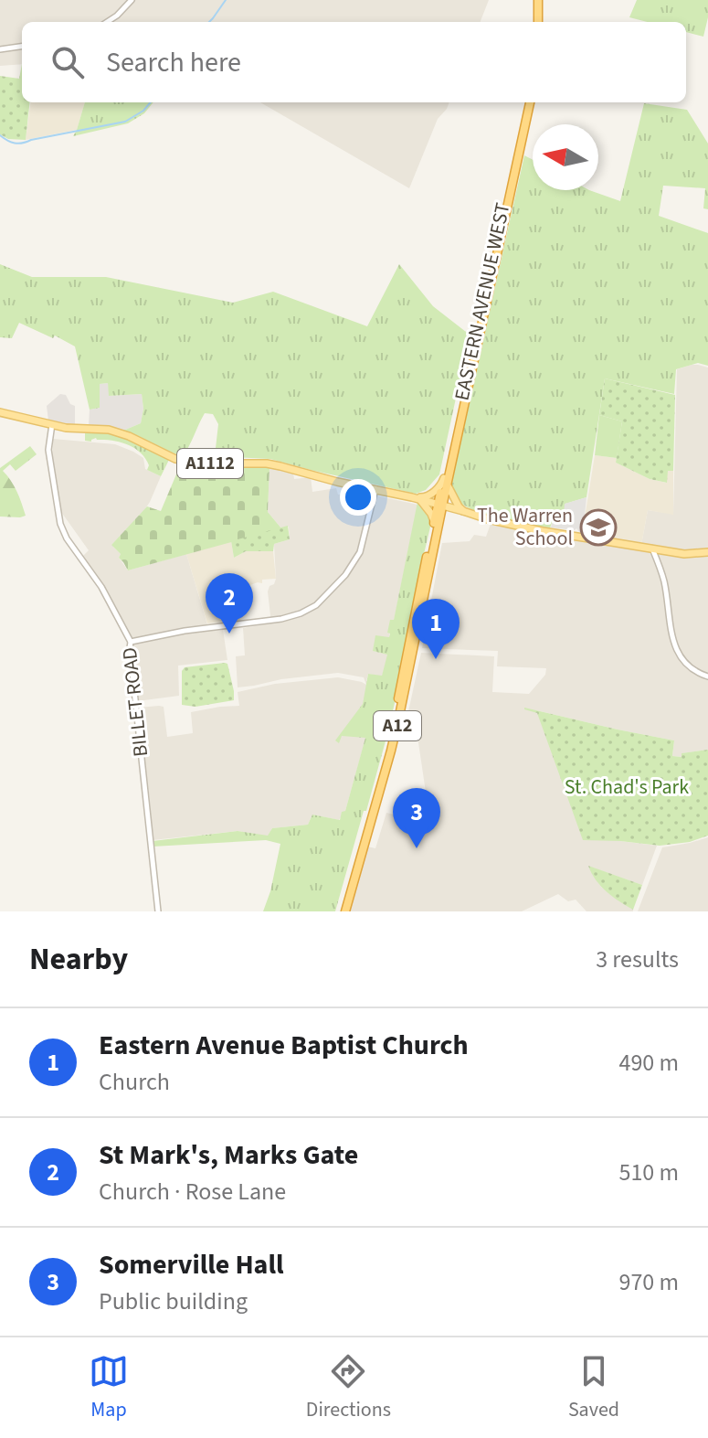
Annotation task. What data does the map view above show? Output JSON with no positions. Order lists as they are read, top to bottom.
{
  "streets": {
    "highway": ["EASTERN AVENUE WEST", "A12"],
    "main road": ["A1112"],
    "street": ["BILLET ROAD"]
  },
  "crossings": [
    ["EASTERN AVENUE WEST", "A1112"],
    ["EASTERN AVENUE WEST", "A12"],
    ["A1112", "BILLET ROAD"],
    ["A1112", "A12"]
  ],
  "parks": ["St. Chad's Park"],
  "places": {
    "school or university": ["The Warren School"]
  },
  "north": "left",
  "page": {
    "search": "Search here",
    "pins": ["2", "1", "3"],
    "heading": ["Nearby", "3 results"],
    "list": [
      {
        "mark": "1",
        "name": "Eastern Avenue Baptist Church",
        "note": "Church",
        "value": "490 m"
      },
      {
        "mark": "2",
        "name": "St Mark's, Marks Gate",
        "note": "Church · Rose Lane",
        "value": "510 m"
      },
      {
        "mark": "3",
        "name": "Somerville Hall",
        "note": "Public building",
        "value": "970 m"
      }
    ],
    "nav": ["Map", "Directions", "Saved"]
  }
}
